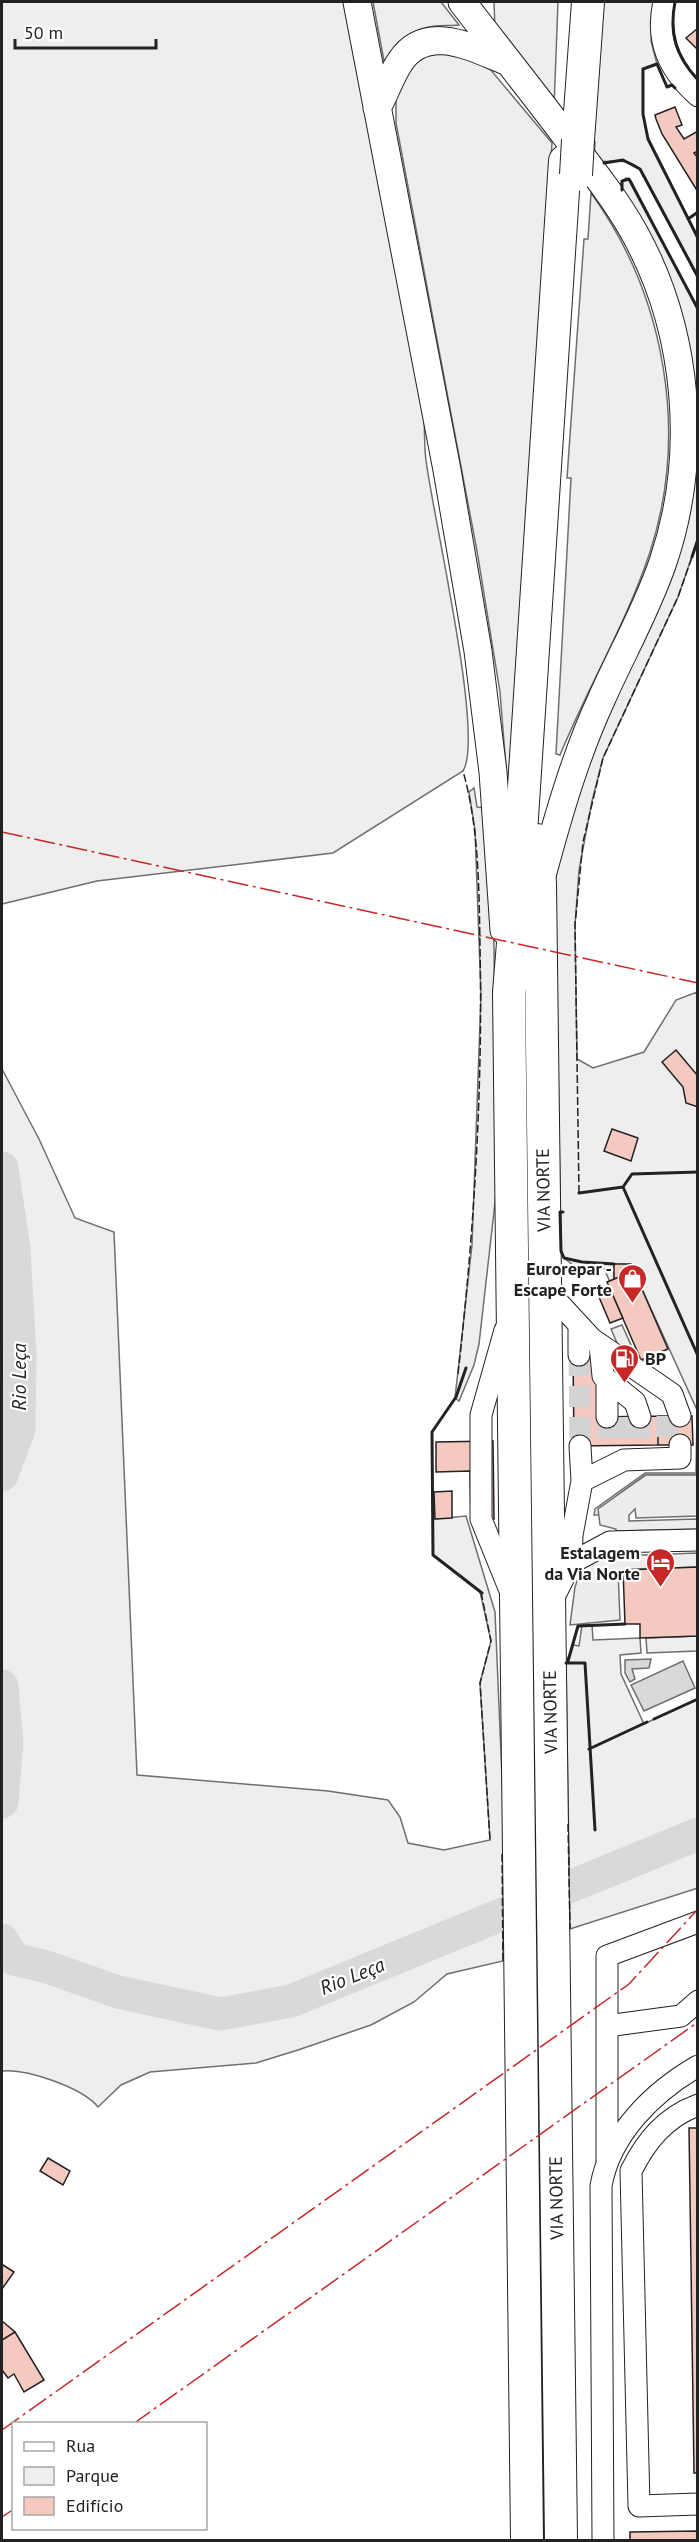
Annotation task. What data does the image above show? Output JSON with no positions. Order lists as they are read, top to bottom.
{
  "streets": {
    "highway": ["VIA NORTE"]
  },
  "water": ["Rio Leça"],
  "places": {
    "shop": ["Eurorepar - Escape Forte"],
    "fuel station": ["BP"],
    "hotel": ["Estalagem da Via Norte"]
  },
  "legend": ["Rua", "Parque", "Edifício"],
  "scale_bar": "50 m"
}
